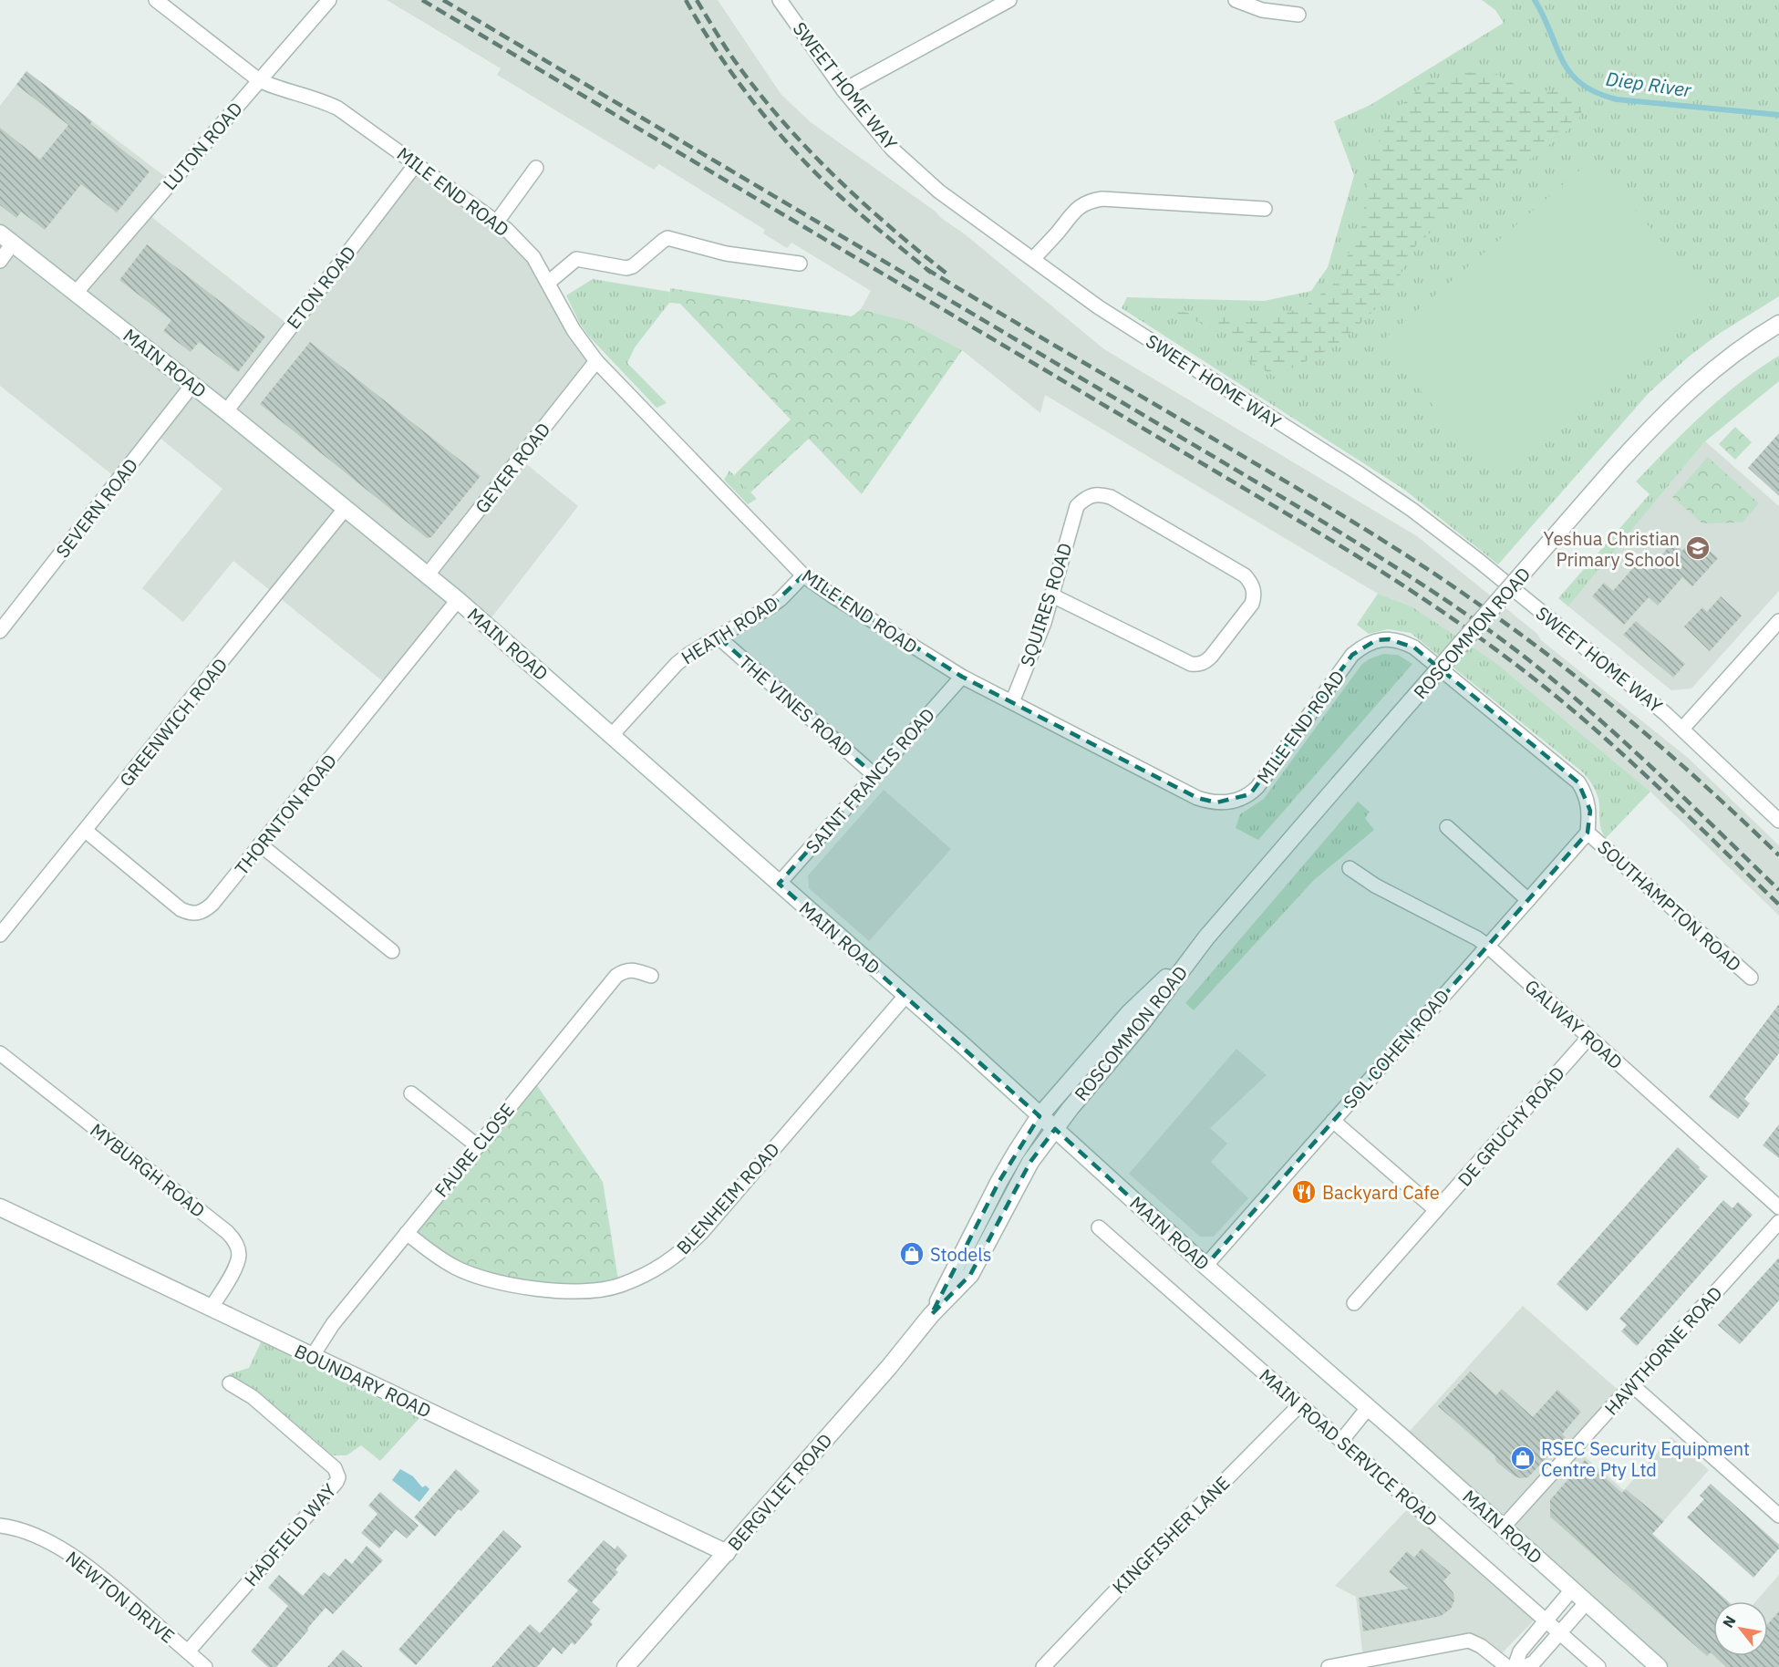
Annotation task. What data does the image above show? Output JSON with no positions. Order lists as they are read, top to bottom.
{
  "streets": {
    "street": [
      "SWEET HOME WAY",
      "LUTON ROAD",
      "MILE END ROAD",
      "ETON ROAD",
      "MAIN ROAD",
      "GEYER ROAD",
      "SEVERN ROAD",
      "SQUIRES ROAD",
      "HEATH ROAD",
      "ROSCOMMON ROAD",
      "THE VINES ROAD",
      "GREENWICH ROAD",
      "SAINT FRANCIS ROAD",
      "THORNTON ROAD",
      "SOUTHAMPTON ROAD",
      "GALWAY ROAD",
      "SOL COHEN ROAD",
      "DE GRUCHY ROAD",
      "FAURE CLOSE",
      "MYBURGH ROAD",
      "BLENHEIM ROAD",
      "HAWTHORNE ROAD",
      "BOUNDARY ROAD",
      "MAIN ROAD SERVICE ROAD",
      "BERGVLIET ROAD",
      "HADFIELD WAY",
      "KINGFISHER LANE",
      "NEWTON DRIVE"
    ]
  },
  "crossings": [
    ["LUTON ROAD", "MILE END ROAD"],
    ["LUTON ROAD", "MAIN ROAD"],
    ["MILE END ROAD", "ETON ROAD"],
    ["MILE END ROAD", "GEYER ROAD"],
    ["MILE END ROAD", "SQUIRES ROAD"],
    ["MILE END ROAD", "HEATH ROAD"],
    ["MILE END ROAD", "SAINT FRANCIS ROAD"],
    ["MILE END ROAD", "SOUTHAMPTON ROAD"],
    ["MILE END ROAD", "SOL COHEN ROAD"],
    ["ETON ROAD", "MAIN ROAD"],
    ["MAIN ROAD", "GEYER ROAD"],
    ["MAIN ROAD", "SEVERN ROAD"],
    ["MAIN ROAD", "HEATH ROAD"],
    ["MAIN ROAD", "ROSCOMMON ROAD"],
    ["MAIN ROAD", "GREENWICH ROAD"],
    ["MAIN ROAD", "SAINT FRANCIS ROAD"],
    ["MAIN ROAD", "THORNTON ROAD"],
    ["MAIN ROAD", "SOL COHEN ROAD"],
    ["MAIN ROAD", "BLENHEIM ROAD"],
    ["MAIN ROAD", "HAWTHORNE ROAD"],
    ["MAIN ROAD", "BERGVLIET ROAD"],
    ["HEATH ROAD", "THE VINES ROAD"],
    ["ROSCOMMON ROAD", "BERGVLIET ROAD"],
    ["THE VINES ROAD", "SAINT FRANCIS ROAD"],
    ["GREENWICH ROAD", "THORNTON ROAD"],
    ["SOUTHAMPTON ROAD", "SOL COHEN ROAD"],
    ["GALWAY ROAD", "SOL COHEN ROAD"],
    ["GALWAY ROAD", "DE GRUCHY ROAD"],
    ["FAURE CLOSE", "BLENHEIM ROAD"],
    ["FAURE CLOSE", "BOUNDARY ROAD"],
    ["MYBURGH ROAD", "BOUNDARY ROAD"],
    ["BOUNDARY ROAD", "BERGVLIET ROAD"],
    ["MAIN ROAD SERVICE ROAD", "KINGFISHER LANE"],
    ["HADFIELD WAY", "NEWTON DRIVE"]
  ],
  "water": ["Diep River"],
  "places": {
    "school or university": ["Yeshua Christian Primary School"],
    "restaurant": ["Backyard Cafe"],
    "shop": ["Stodels", "RSEC Security Equipment Centre Pty Ltd"]
  },
  "north": "top left"
}
